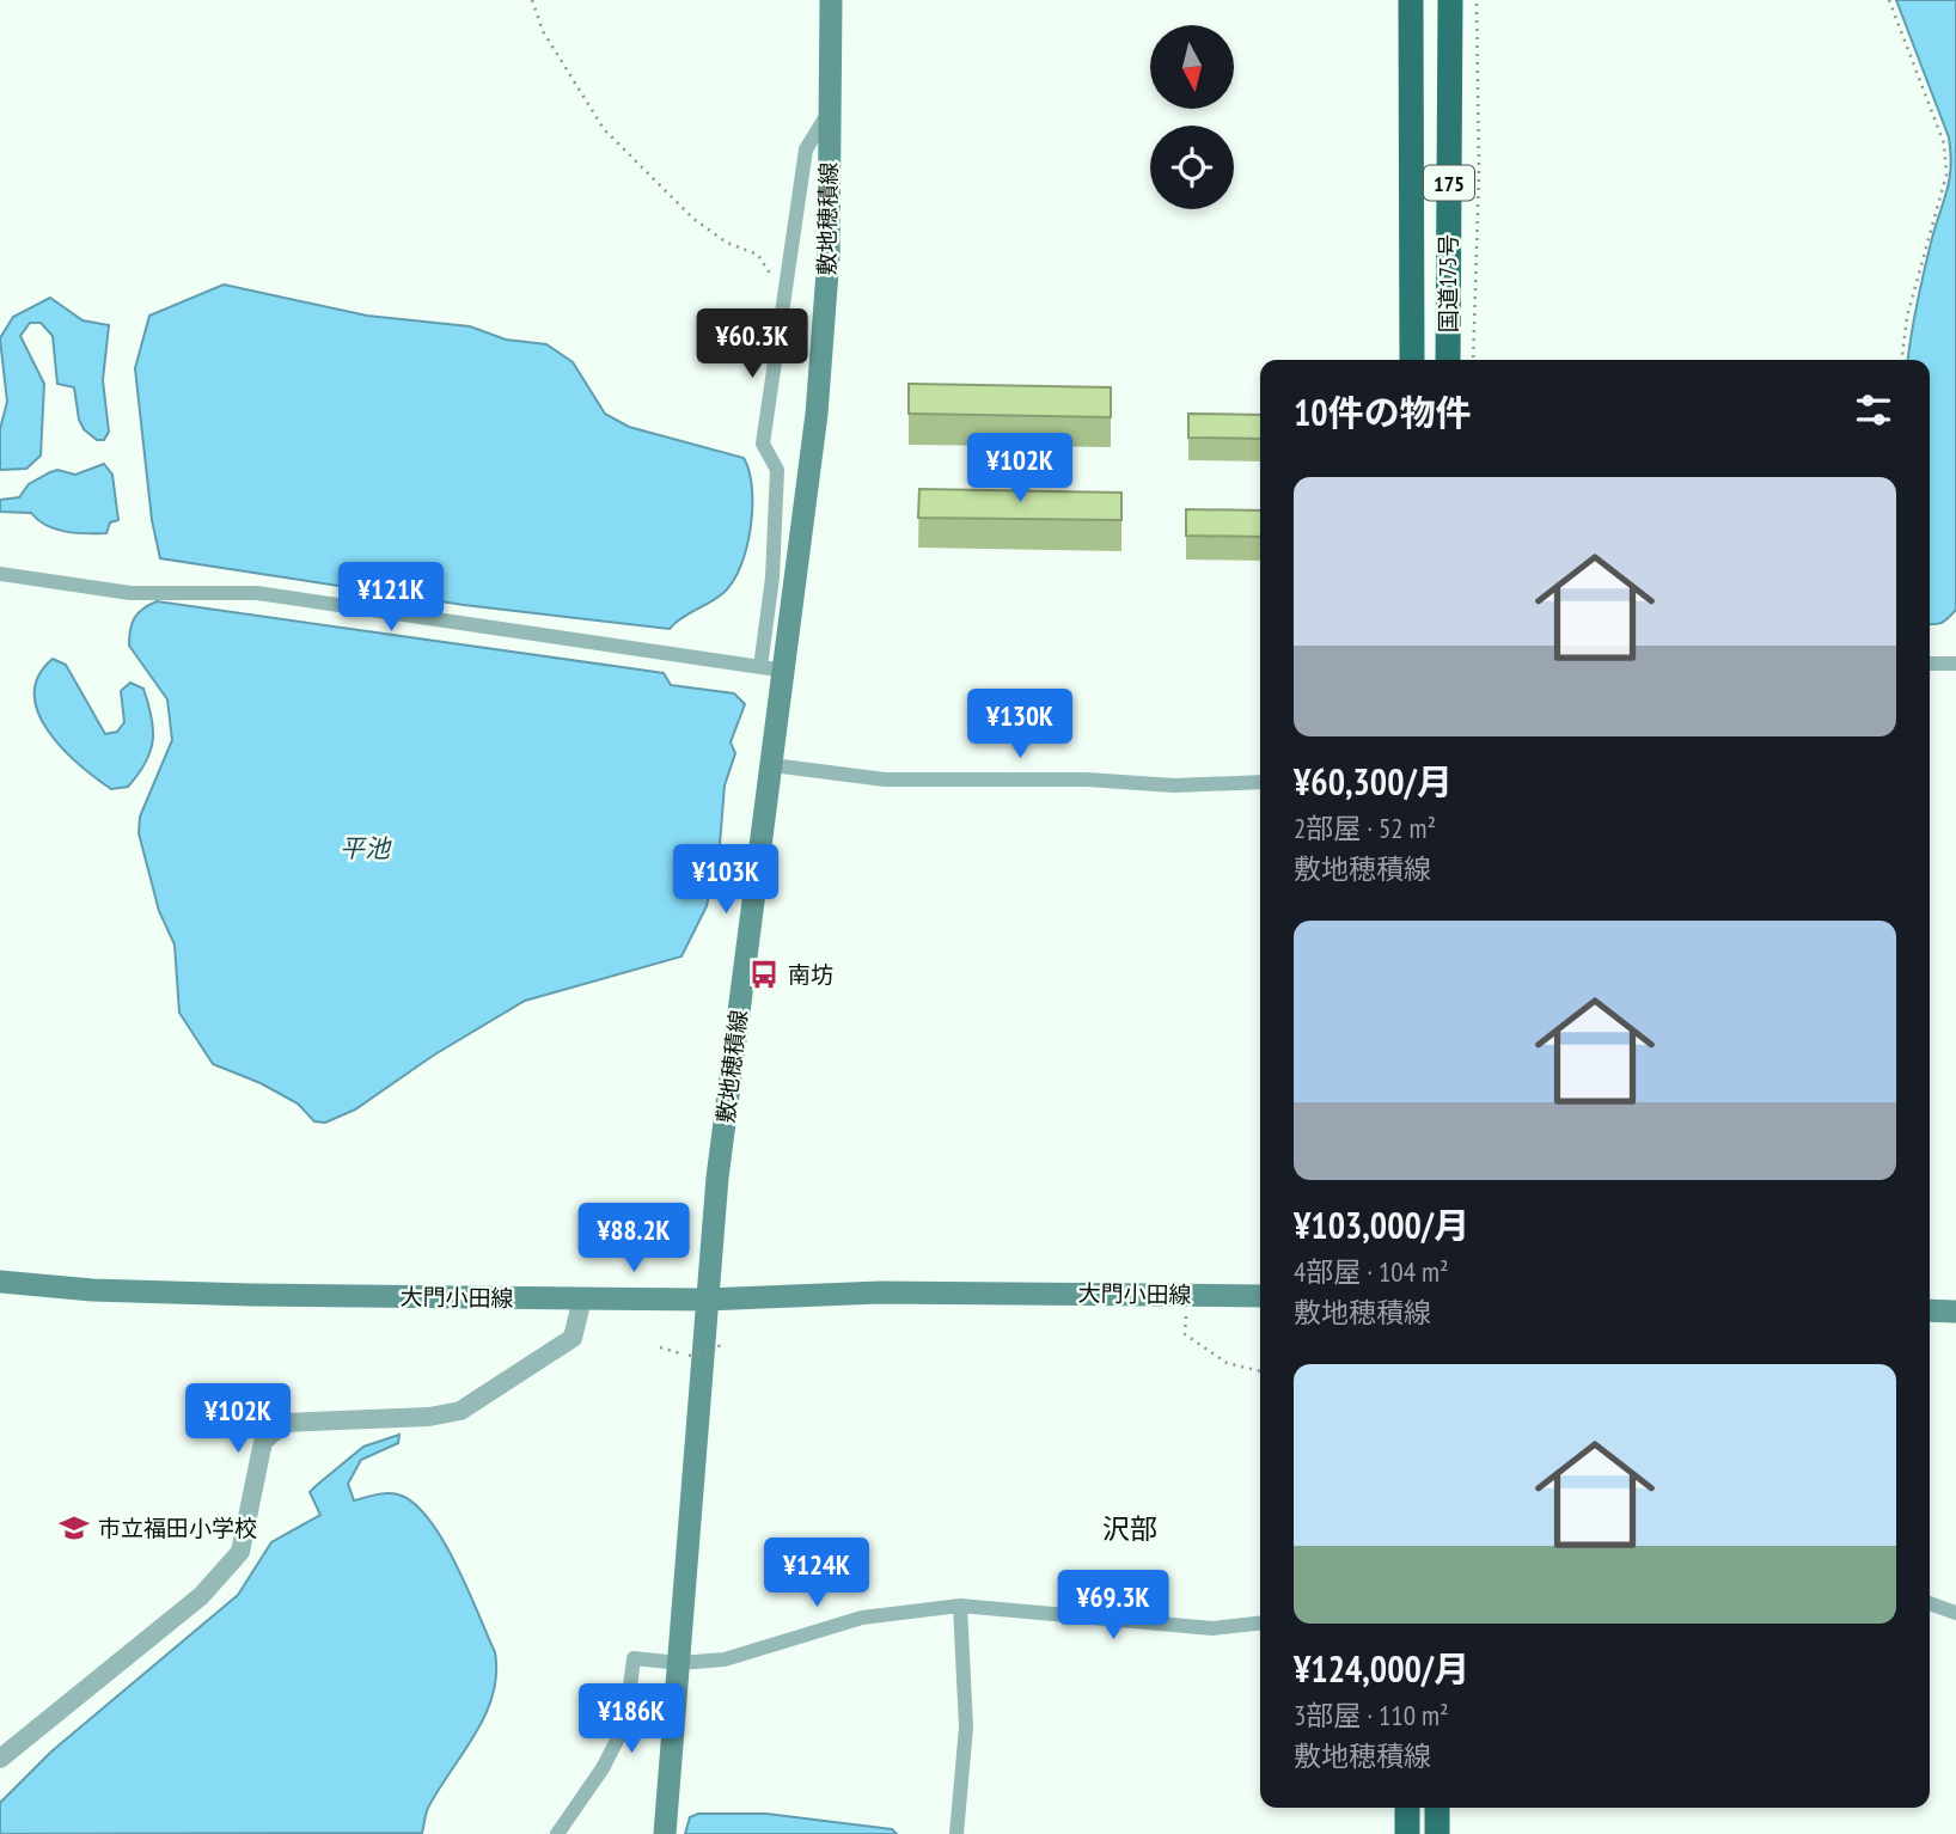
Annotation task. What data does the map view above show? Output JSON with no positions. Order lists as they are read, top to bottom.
{
  "streets": {
    "highway": ["175", "国道175号"],
    "main road": ["敷地穂積線", "大門小田線"]
  },
  "crossings": [
    ["敷地穂積線", "大門小田線"]
  ],
  "districts": ["沢部"],
  "water": ["平池"],
  "places": {
    "bus stop": ["南坊"],
    "school or university": ["市立福田小学校"]
  },
  "north": "bottom",
  "page": {
    "price": [
      "¥60.3K",
      "¥102K",
      "¥121K",
      "¥130K",
      "¥103K",
      "¥88.2K",
      "¥102K",
      "¥124K",
      "¥69.3K",
      "¥186K"
    ],
    "heading": "10件の物件",
    "list": [
      {
        "name": "¥60,300/月",
        "note": "2部屋 · 52 m² · 敷地穂積線"
      },
      {
        "name": "¥103,000/月",
        "note": "4部屋 · 104 m² · 敷地穂積線"
      },
      {
        "name": "¥124,000/月",
        "note": "3部屋 · 110 m² · 敷地穂積線"
      }
    ]
  }
}
